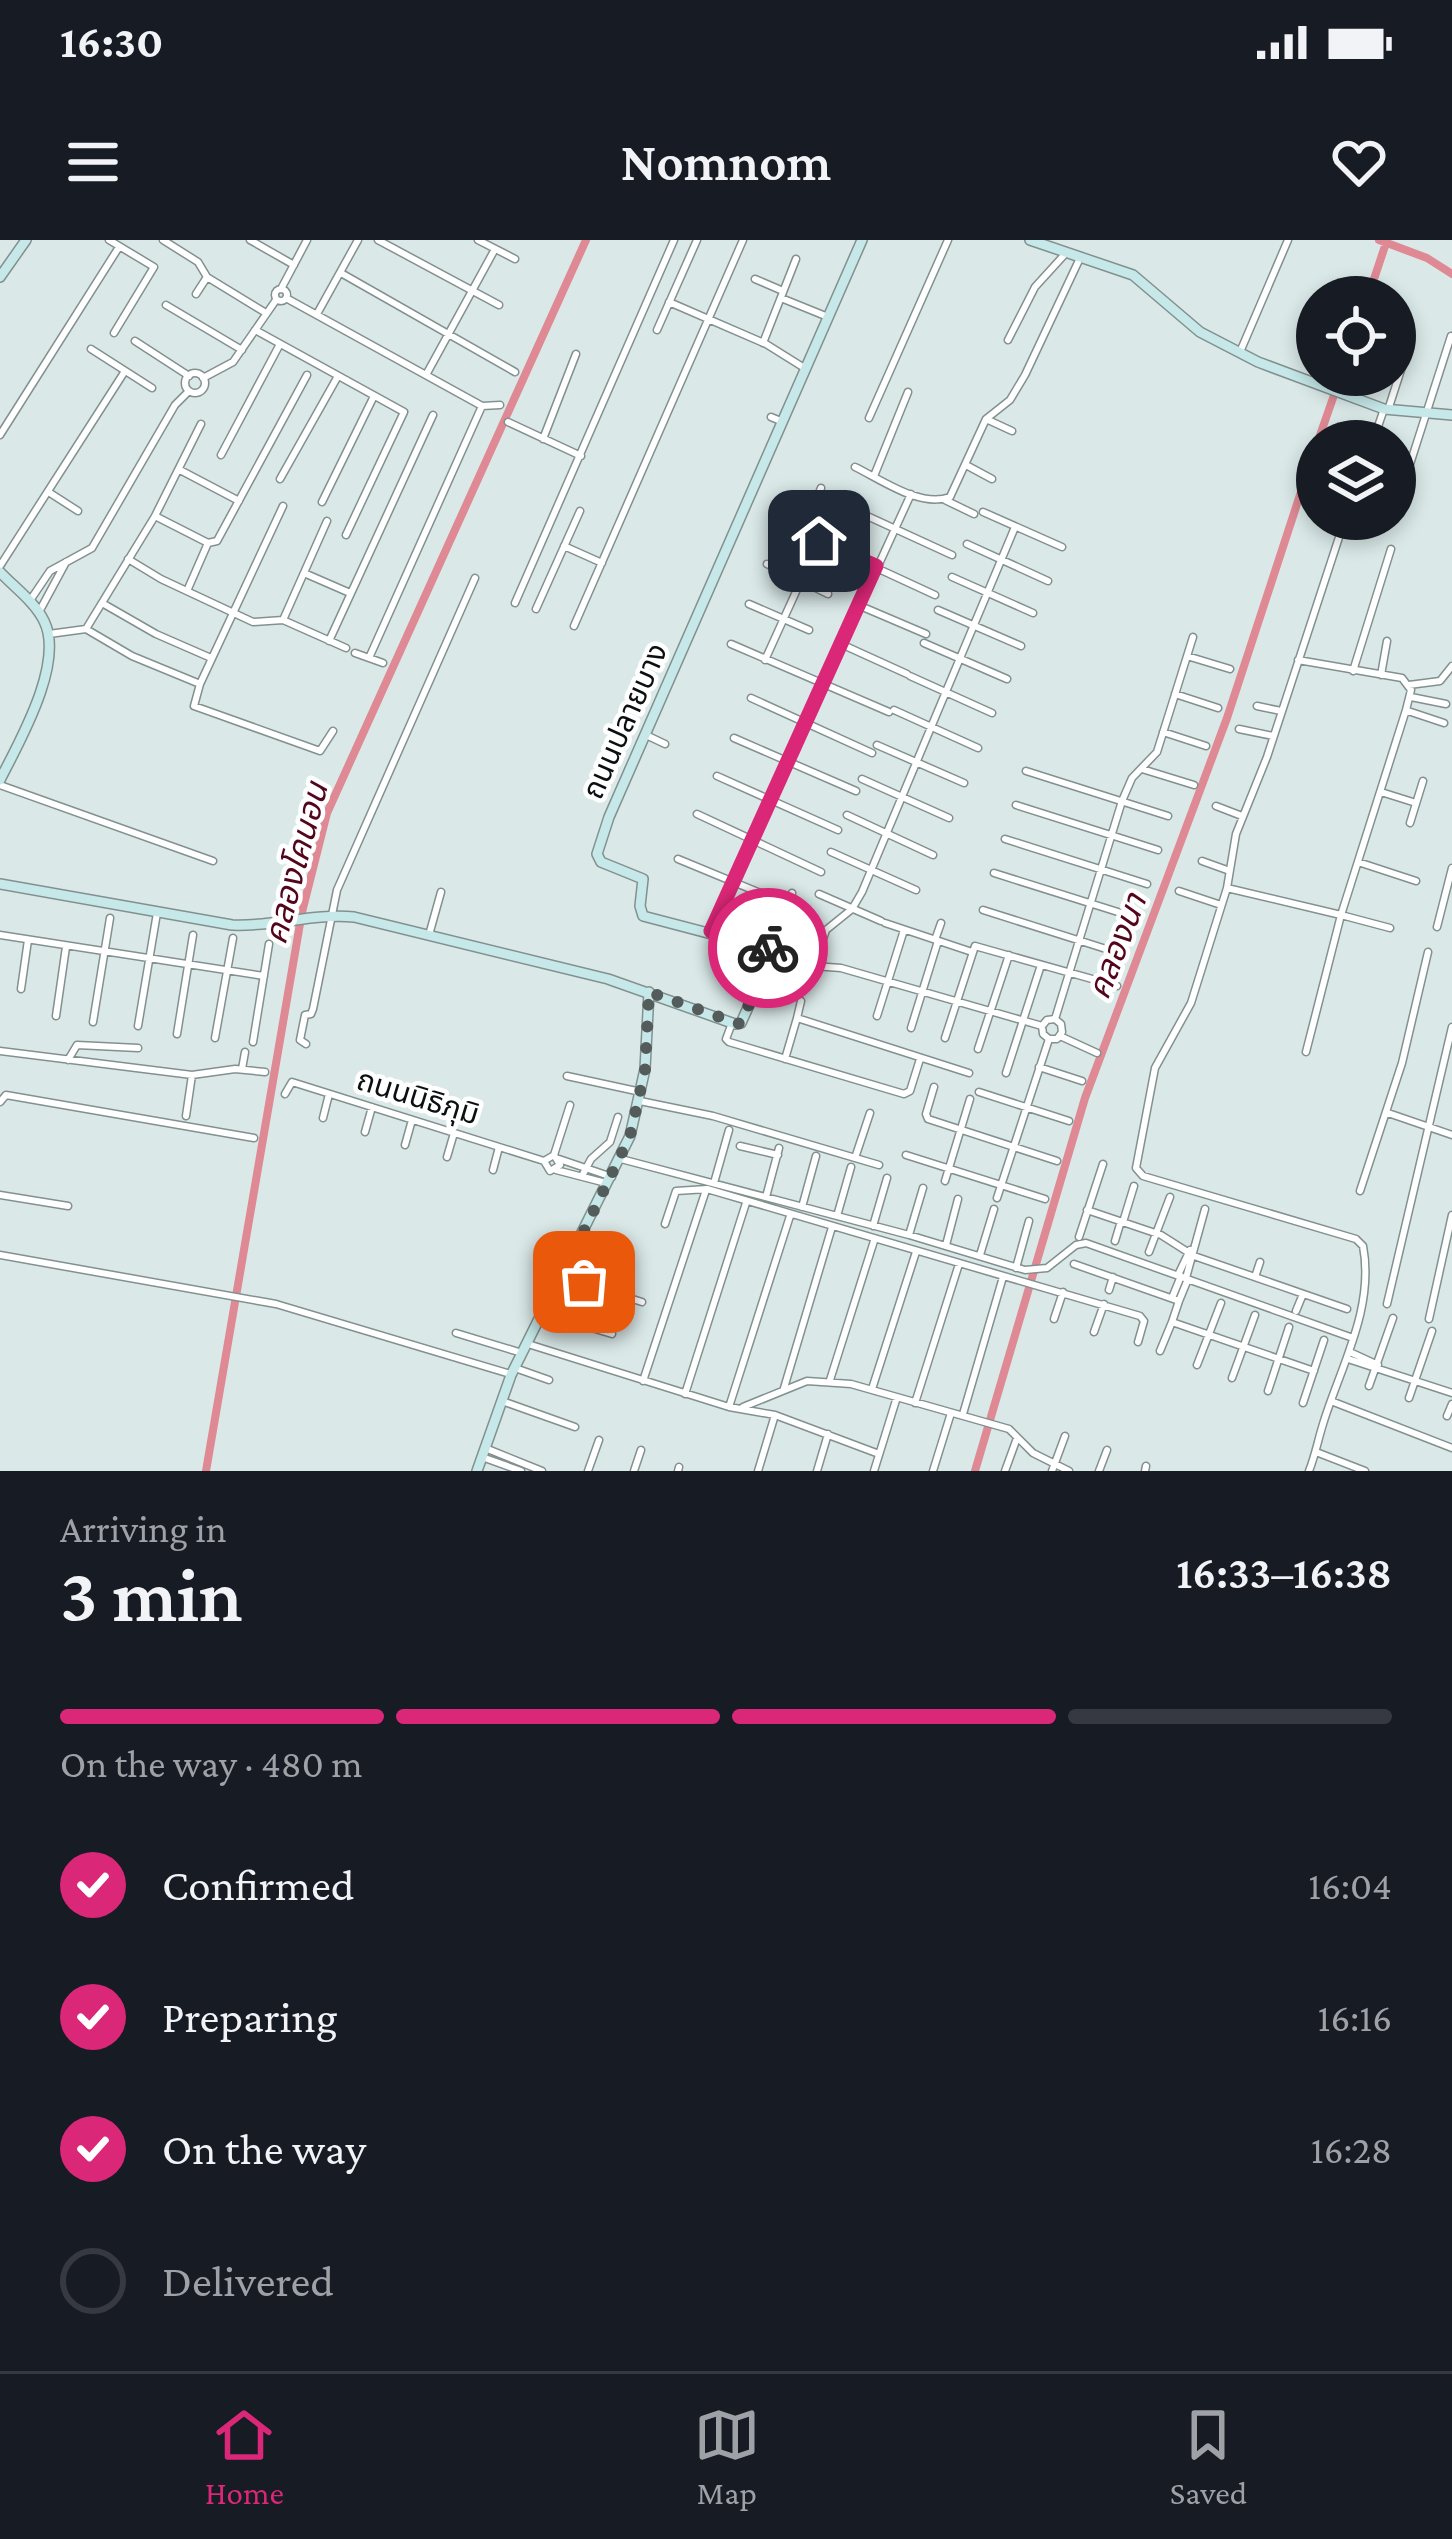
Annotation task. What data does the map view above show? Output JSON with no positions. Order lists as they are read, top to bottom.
{
  "streets": {
    "street": ["ถนนปลายบาง", "ถนนนิธิภุมิ"]
  },
  "water": ["คลองโคนอน", "คลองนา"],
  "page": {
    "status": "16:30",
    "header": "Nomnom",
    "heading": ["3 min", "Arriving in", "16:33–16:38"],
    "bar": "On the way · 480 m",
    "list": [
      ["Confirmed", "16:04"],
      ["Preparing", "16:16"],
      ["On the way", "16:28"],
      "Delivered"
    ],
    "tabs": ["Home", "Map", "Saved"]
  }
}
